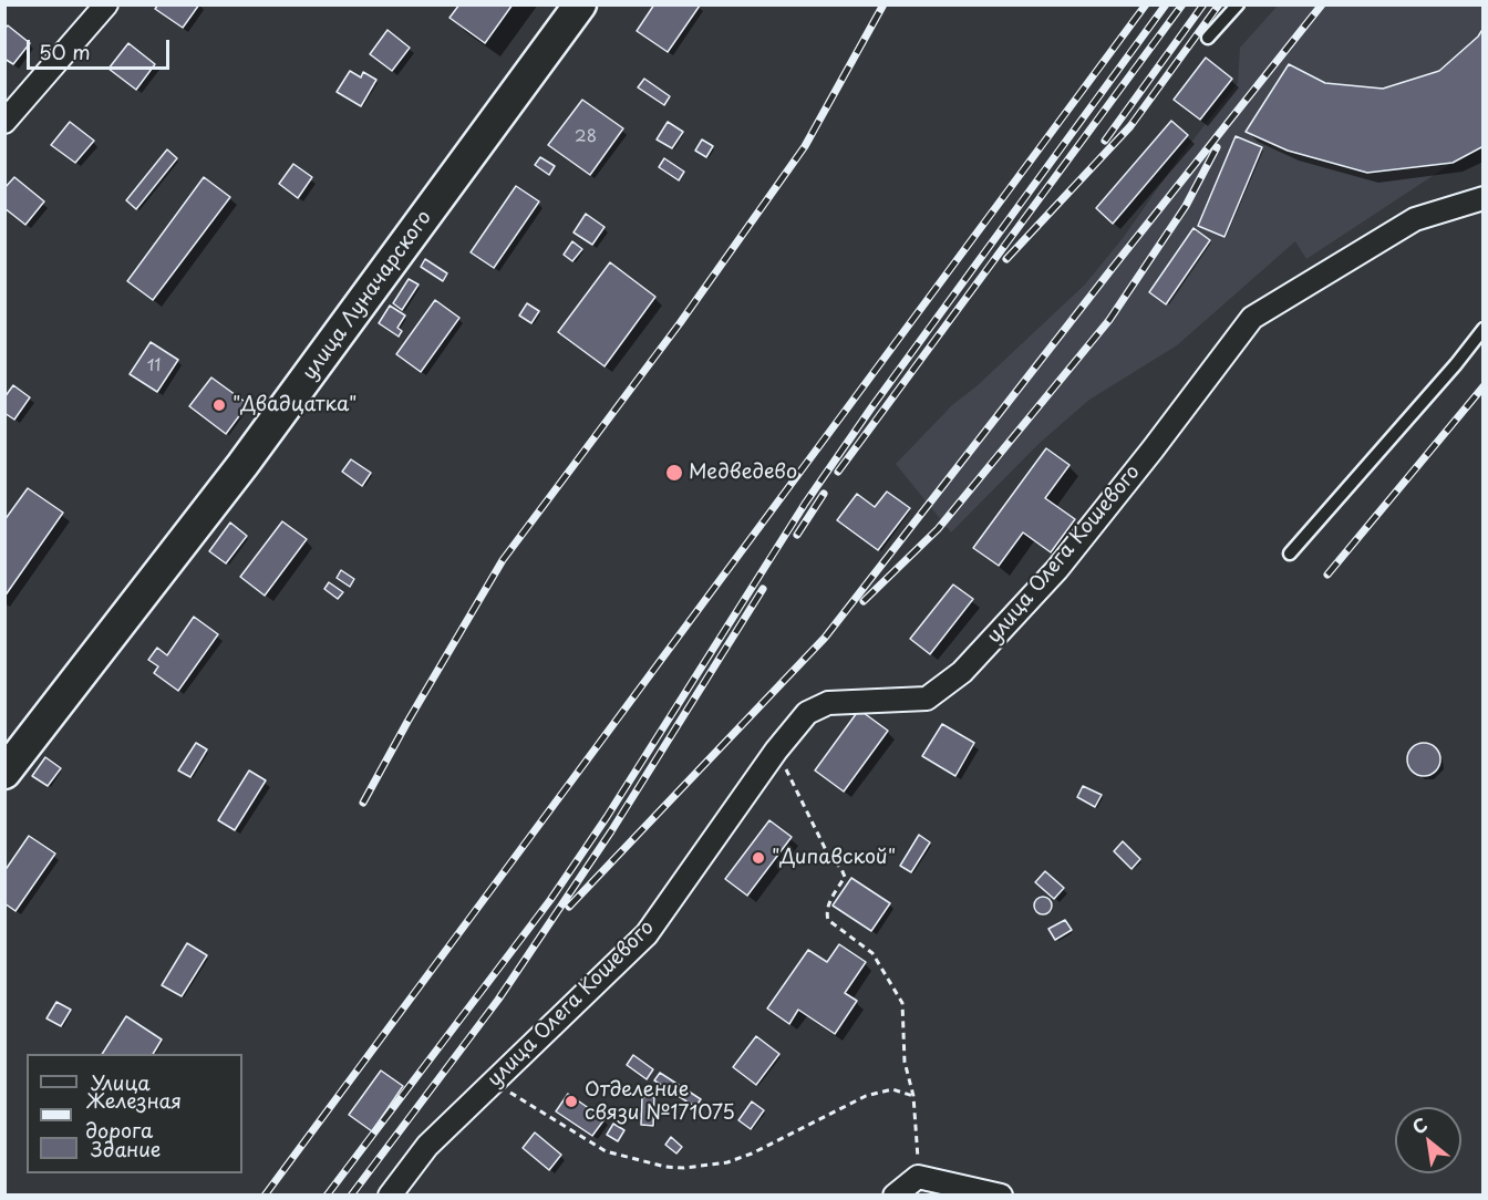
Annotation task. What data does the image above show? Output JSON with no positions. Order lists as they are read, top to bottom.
{
  "streets": {
    "street": ["улица Луначарского", "улица Олега Кошевого"]
  },
  "places": [
    "\"Двадцатка\"",
    "Медведево",
    "\"Дипавской\"",
    "Отделение связи №171075"
  ],
  "house_numbers": ["28", "11"],
  "legend": ["Улица", "Железная дорога", "Здание"],
  "scale_bar": "50 m",
  "north": "top left"
}
